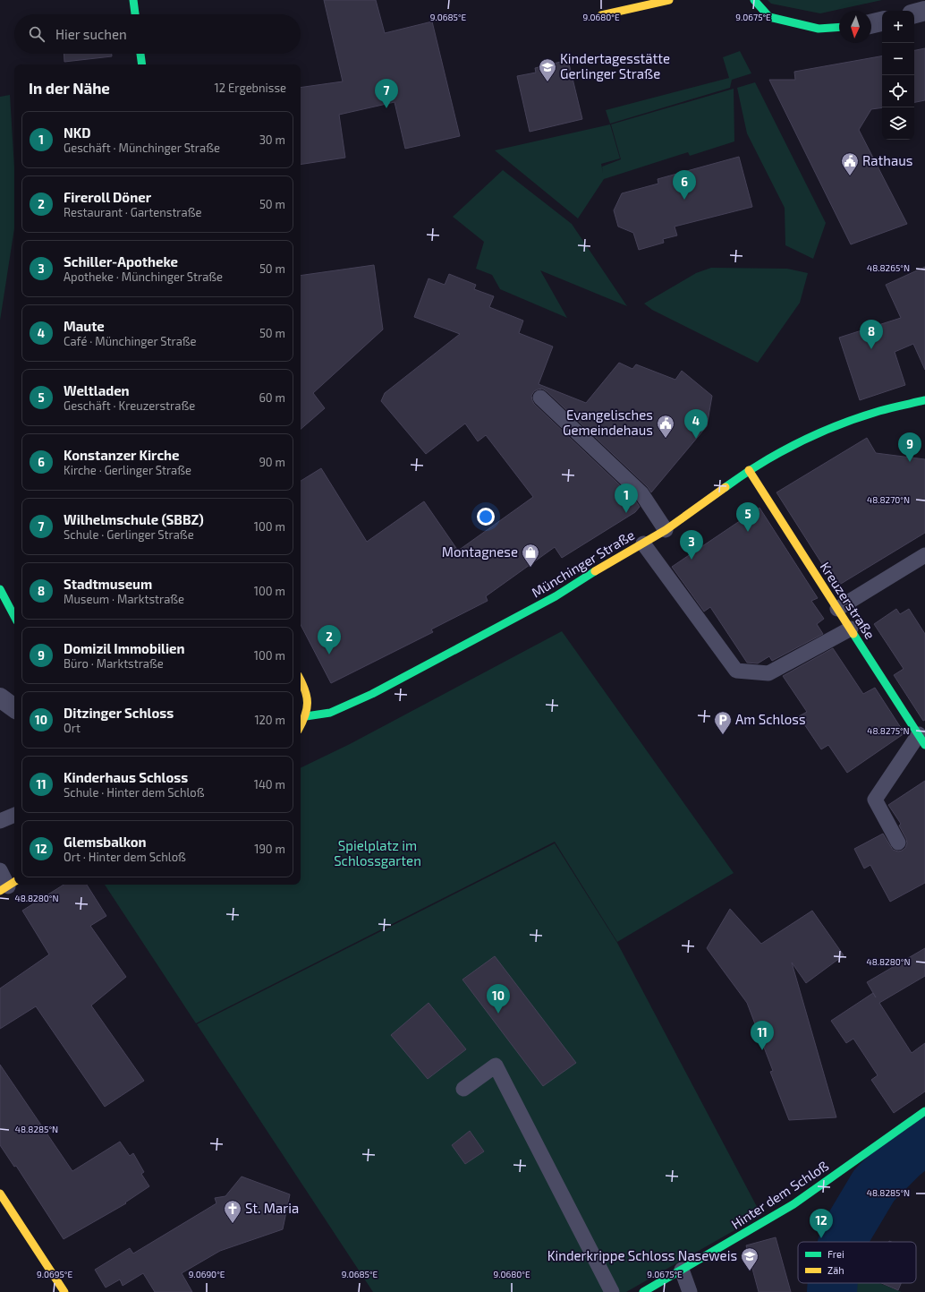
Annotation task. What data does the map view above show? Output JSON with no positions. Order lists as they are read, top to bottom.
{
  "streets": {
    "street": ["Münchinger Straße", "Kreuzerstraße", "Hinter dem Schloß"]
  },
  "crossings": [
    ["Münchinger Straße", "Kreuzerstraße"]
  ],
  "parks": ["Spielplatz im Schlossgarten"],
  "places": {
    "school or university": ["Kindertagesstätte Gerlinger Straße", "Kinderkrippe Schloss Naseweis"],
    "public building": ["Rathaus", "Evangelisches Gemeindehaus"],
    "shop": ["Montagnese"],
    "parking": ["Am Schloss"],
    "church": ["St. Maria"]
  },
  "legend": ["Frei", "Zäh"],
  "north": "bottom",
  "page": {
    "map_buttons": ["+", "−"],
    "search": "Hier suchen",
    "heading": ["In der Nähe", "12 Ergebnisse"],
    "pins": [
      "7",
      "6",
      "8",
      "4",
      "9",
      "1",
      "5",
      "3",
      "2",
      "10",
      "11",
      "12"
    ],
    "list": [
      {
        "mark": "1",
        "name": "NKD",
        "note": "Geschäft · Münchinger Straße",
        "value": "30 m"
      },
      {
        "mark": "2",
        "name": "Fireroll Döner",
        "note": "Restaurant · Gartenstraße",
        "value": "50 m"
      },
      {
        "mark": "3",
        "name": "Schiller-Apotheke",
        "note": "Apotheke · Münchinger Straße",
        "value": "50 m"
      },
      {
        "mark": "4",
        "name": "Maute",
        "note": "Café · Münchinger Straße",
        "value": "50 m"
      },
      {
        "mark": "5",
        "name": "Weltladen",
        "note": "Geschäft · Kreuzerstraße",
        "value": "60 m"
      },
      {
        "mark": "6",
        "name": "Konstanzer Kirche",
        "note": "Kirche · Gerlinger Straße",
        "value": "90 m"
      },
      {
        "mark": "7",
        "name": "Wilhelmschule (SBBZ)",
        "note": "Schule · Gerlinger Straße",
        "value": "100 m"
      },
      {
        "mark": "8",
        "name": "Stadtmuseum",
        "note": "Museum · Marktstraße",
        "value": "100 m"
      },
      {
        "mark": "9",
        "name": "Domizil Immobilien",
        "note": "Büro · Marktstraße",
        "value": "100 m"
      },
      {
        "mark": "10",
        "name": "Ditzinger Schloss",
        "note": "Ort",
        "value": "120 m"
      },
      {
        "mark": "11",
        "name": "Kinderhaus Schloss",
        "note": "Schule · Hinter dem Schloß",
        "value": "140 m"
      },
      {
        "mark": "12",
        "name": "Glemsbalkon",
        "note": "Ort · Hinter dem Schloß",
        "value": "190 m"
      }
    ]
  },
  "coordinates": [
    "9.0685°E",
    "9.0680°E",
    "9.0675°E",
    "48.8265°N",
    "48.8270°N",
    "48.8275°N",
    "48.8280°N",
    "48.8285°N",
    "9.0695°E",
    "9.0690°E"
  ]
}
